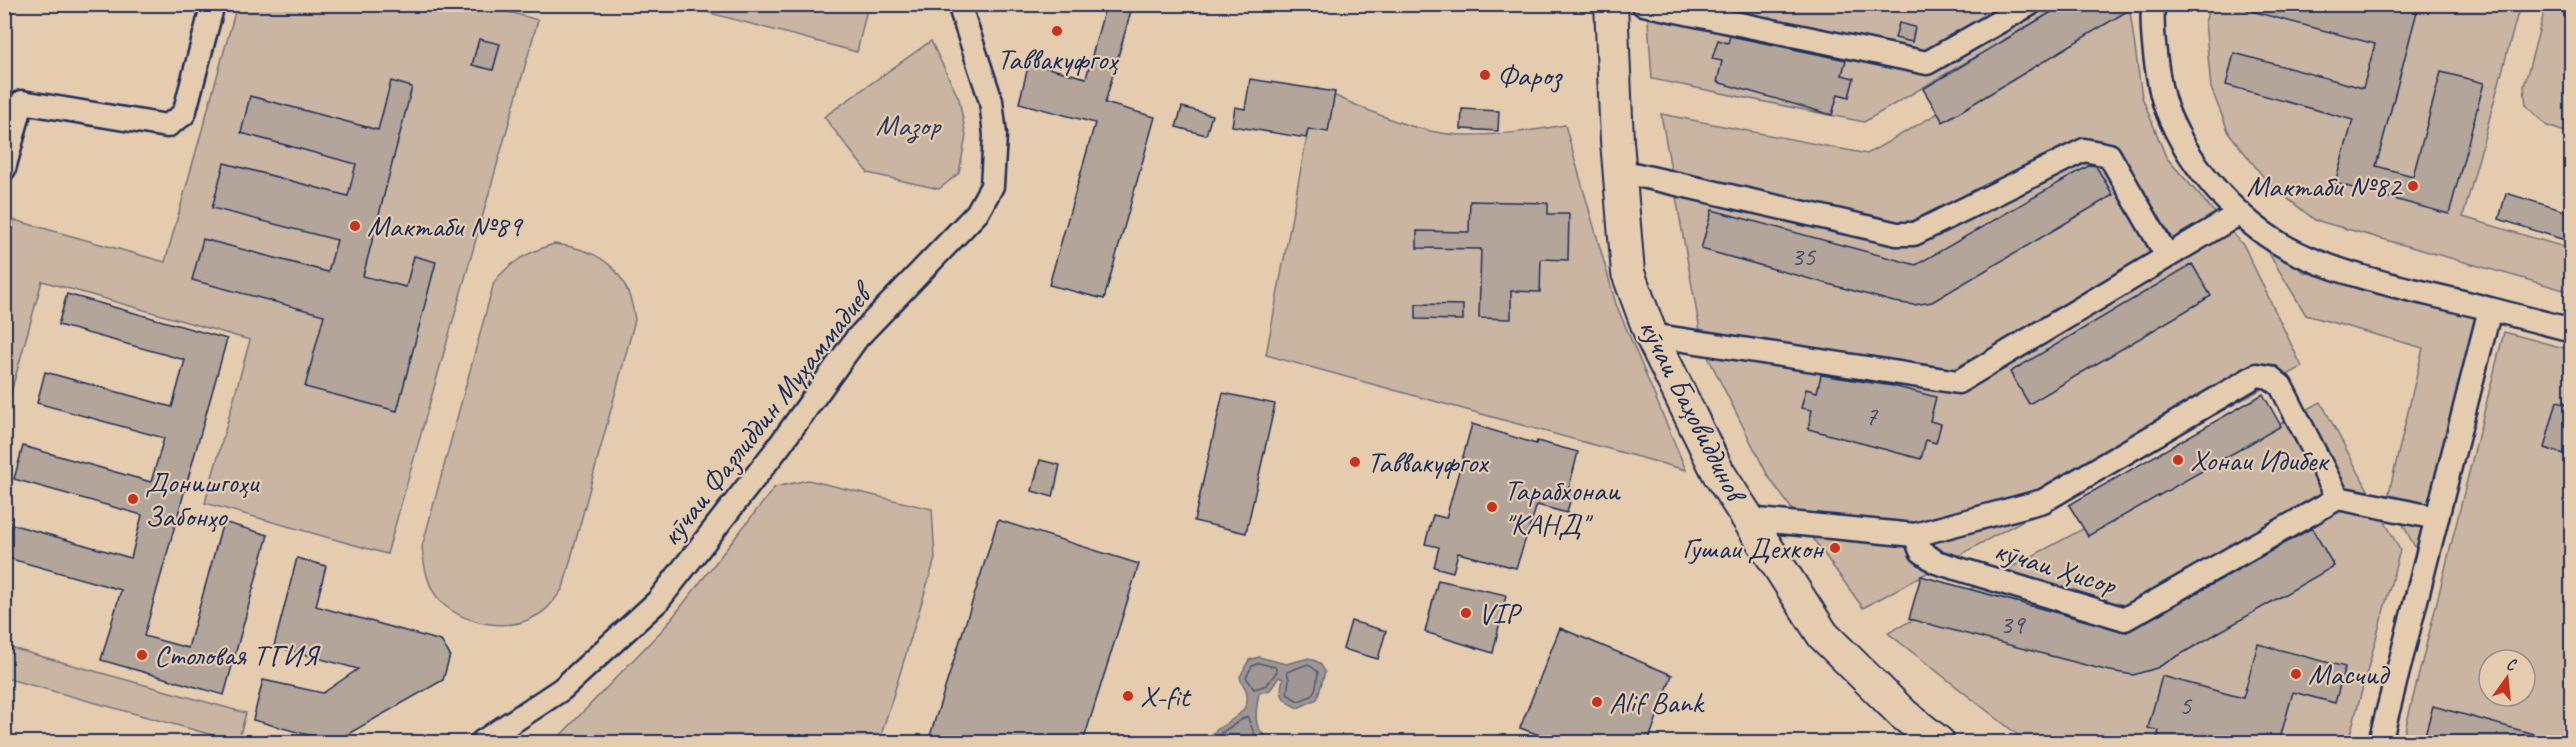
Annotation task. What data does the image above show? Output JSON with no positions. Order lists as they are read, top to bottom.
{
  "streets": {
    "street": ["кӯчаи Баҳовиддинов", "кӯчаи Фазлиддин Муҳаммадиев", "кӯчаи Ҳисор"]
  },
  "parks": ["Мазор"],
  "places": [
    "Таввакуфгоҳ",
    "Фароз",
    "Мактаби №82",
    "Мактаби №89",
    "Хонаи Идибек",
    "Таввакуфгох",
    "Донишгоҳи Забонҳо",
    "Тарабхонаи \"КАНД\"",
    "Гушаи Дехкон",
    "VIP",
    "Столовая ТГИЯ",
    "Масчид",
    "X-fit",
    "Alif Bank"
  ],
  "house_numbers": [
    "35",
    "7",
    "39",
    "5"
  ],
  "north": "top"
}
